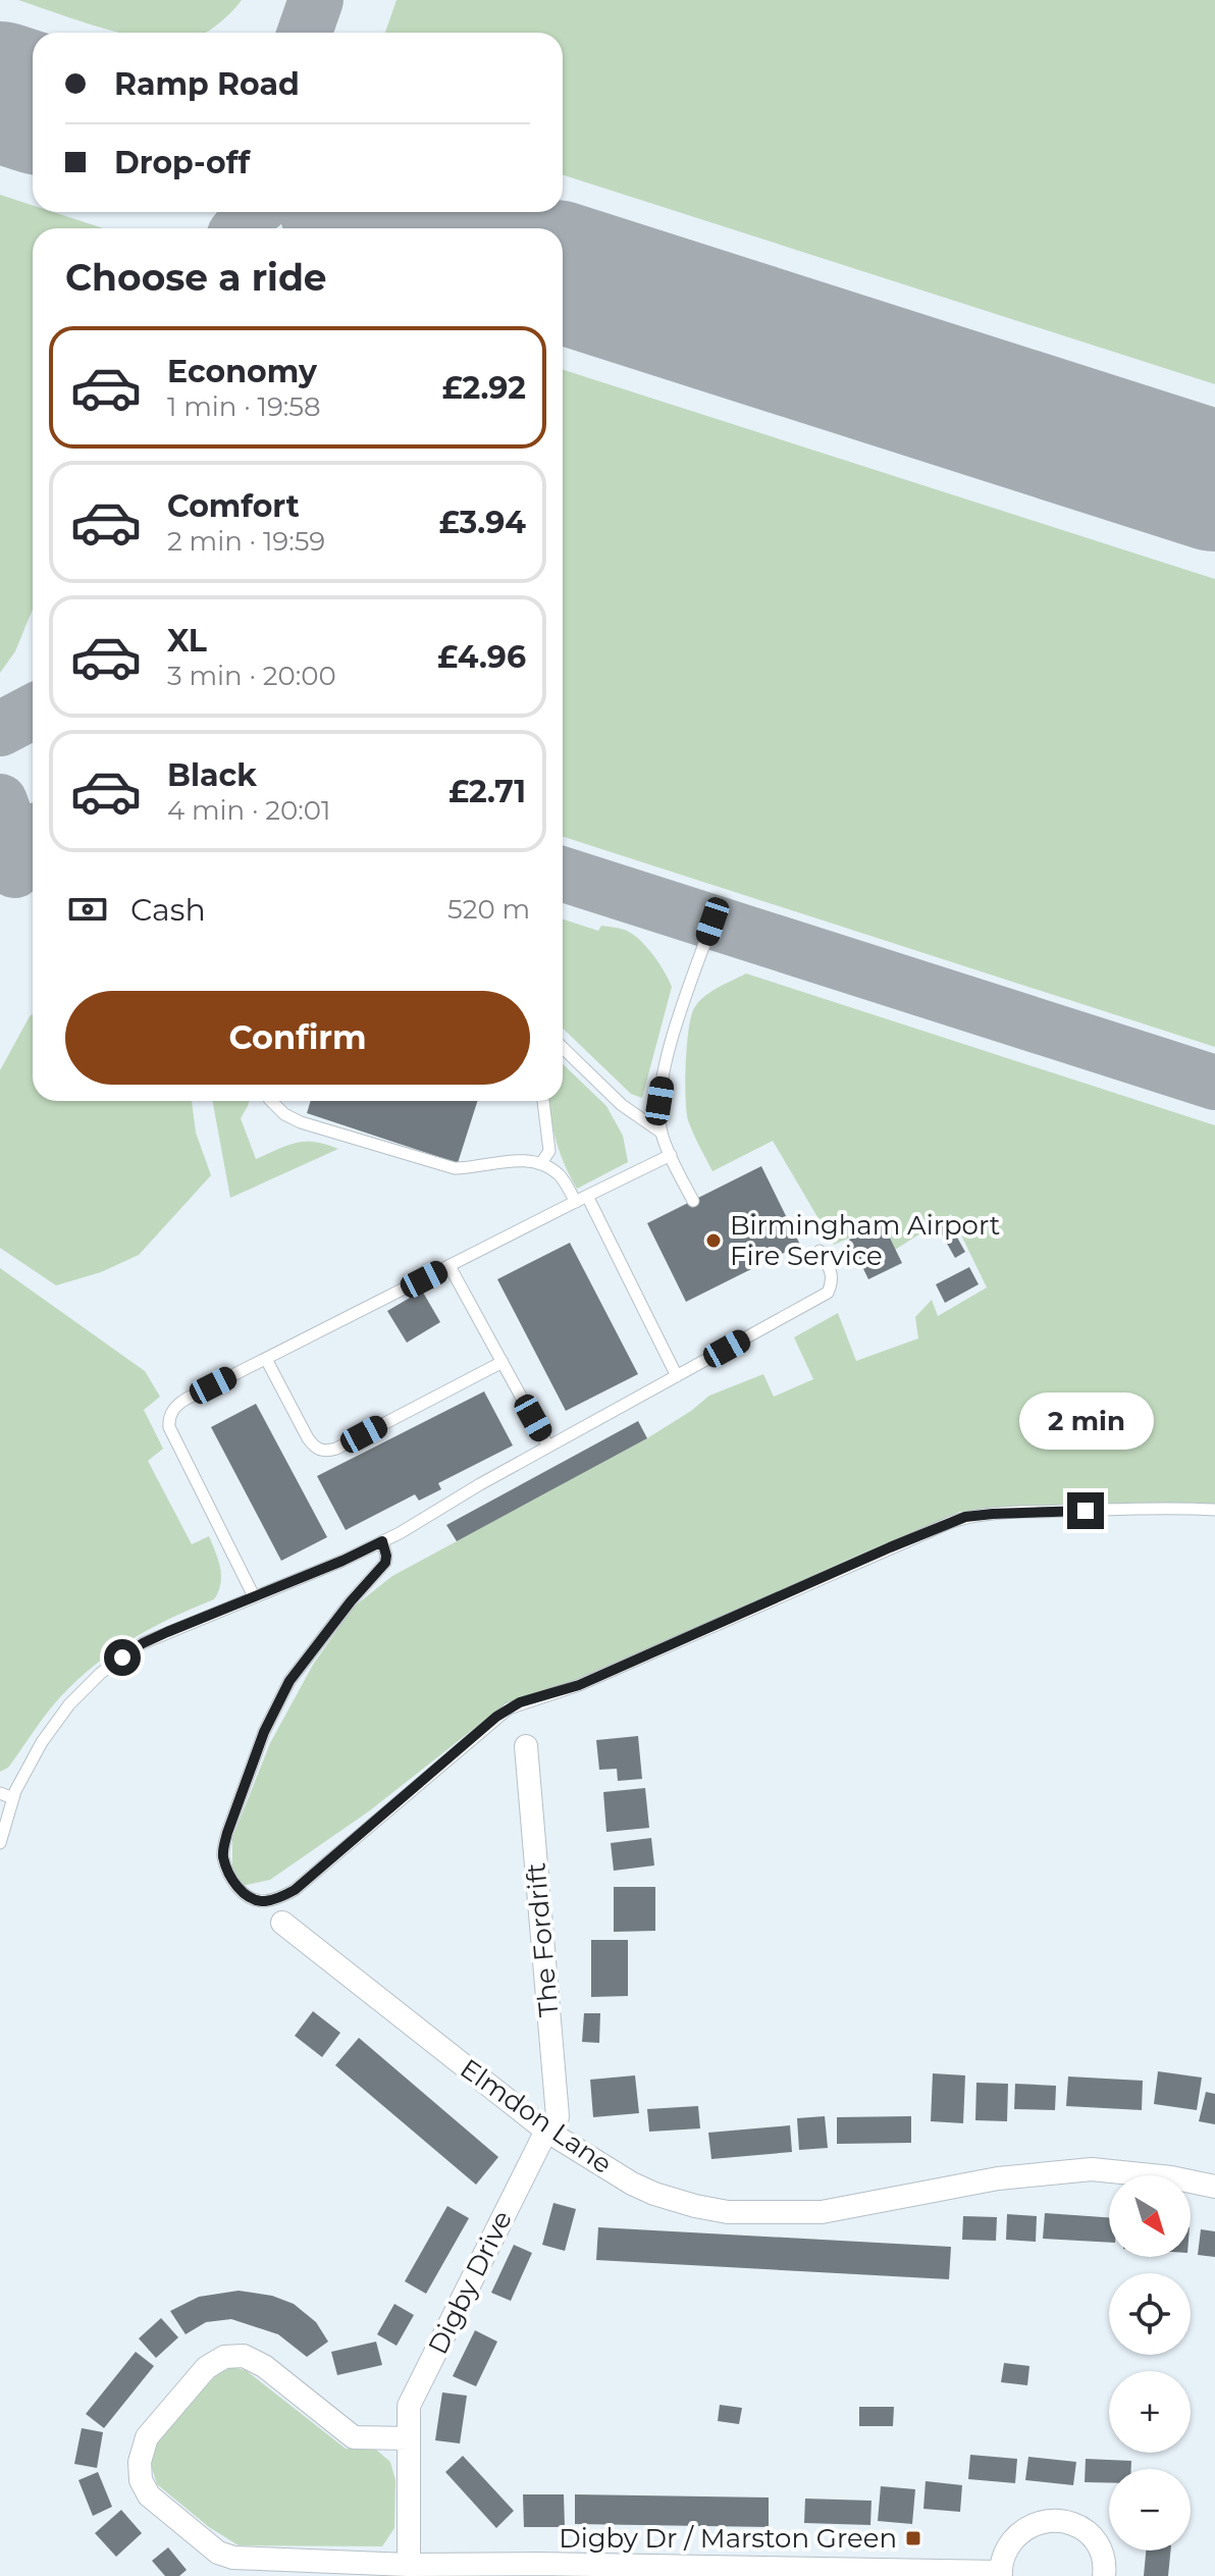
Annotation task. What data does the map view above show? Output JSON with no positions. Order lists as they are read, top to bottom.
{
  "streets": {
    "street": ["The Fordrift", "Elmdon Lane", "Digby Drive"]
  },
  "crossings": [
    ["The Fordrift", "Elmdon Lane"],
    ["The Fordrift", "Digby Drive"],
    ["Elmdon Lane", "Digby Drive"]
  ],
  "places": {
    "other": ["Birmingham Airport Fire Service"],
    "transit": ["Digby Dr / Marston Green"]
  },
  "north": "bottom right",
  "page": {
    "banner": ["Ramp Road", "Drop-off"],
    "heading": "Choose a ride",
    "list": [
      {
        "name": "Economy",
        "note": "1 min · 19:58",
        "value": "£2.92"
      },
      {
        "name": "Comfort",
        "note": "2 min · 19:59",
        "value": "£3.94"
      },
      {
        "name": "XL",
        "note": "3 min · 20:00",
        "value": "£4.96"
      },
      {
        "name": "Black",
        "note": "4 min · 20:01",
        "value": "£2.71"
      }
    ],
    "pay": ["Cash", "520 m"],
    "buttons": "Confirm",
    "bubble": "2 min",
    "map_buttons": ["+", "−"]
  }
}
